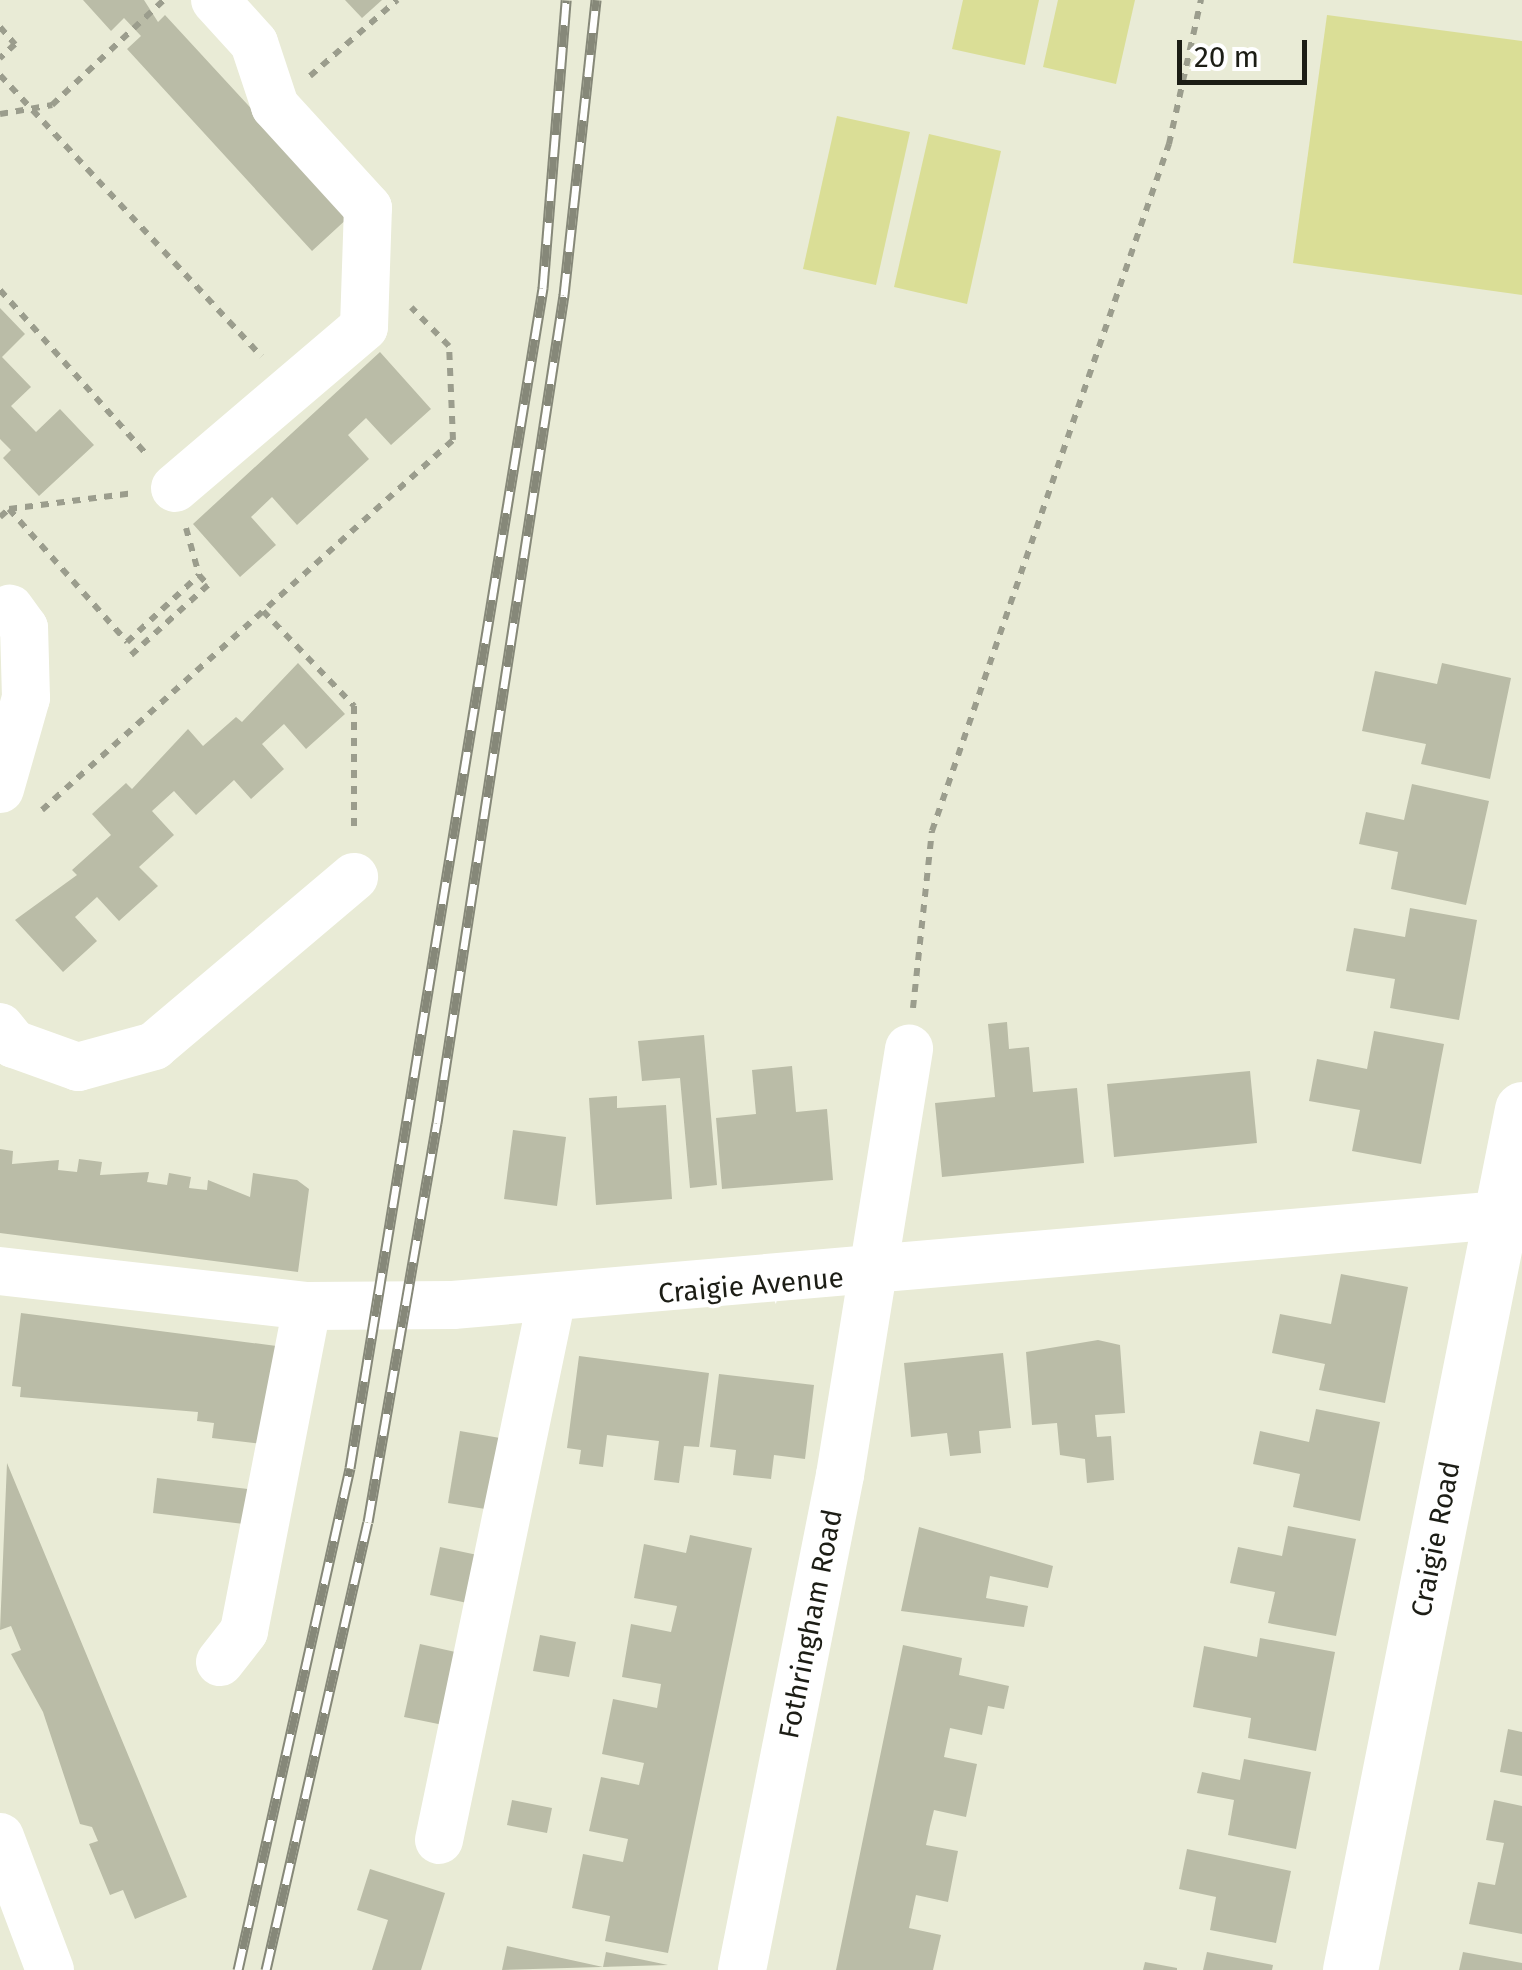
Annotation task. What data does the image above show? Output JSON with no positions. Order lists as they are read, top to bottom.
{
  "streets": {
    "main road": ["Craigie Road"],
    "street": ["Craigie Avenue", "Fothringham Road"]
  },
  "crossings": [
    ["Craigie Avenue", "Craigie Road"],
    ["Craigie Avenue", "Fothringham Road"]
  ],
  "scale_bar": "20 m"
}
